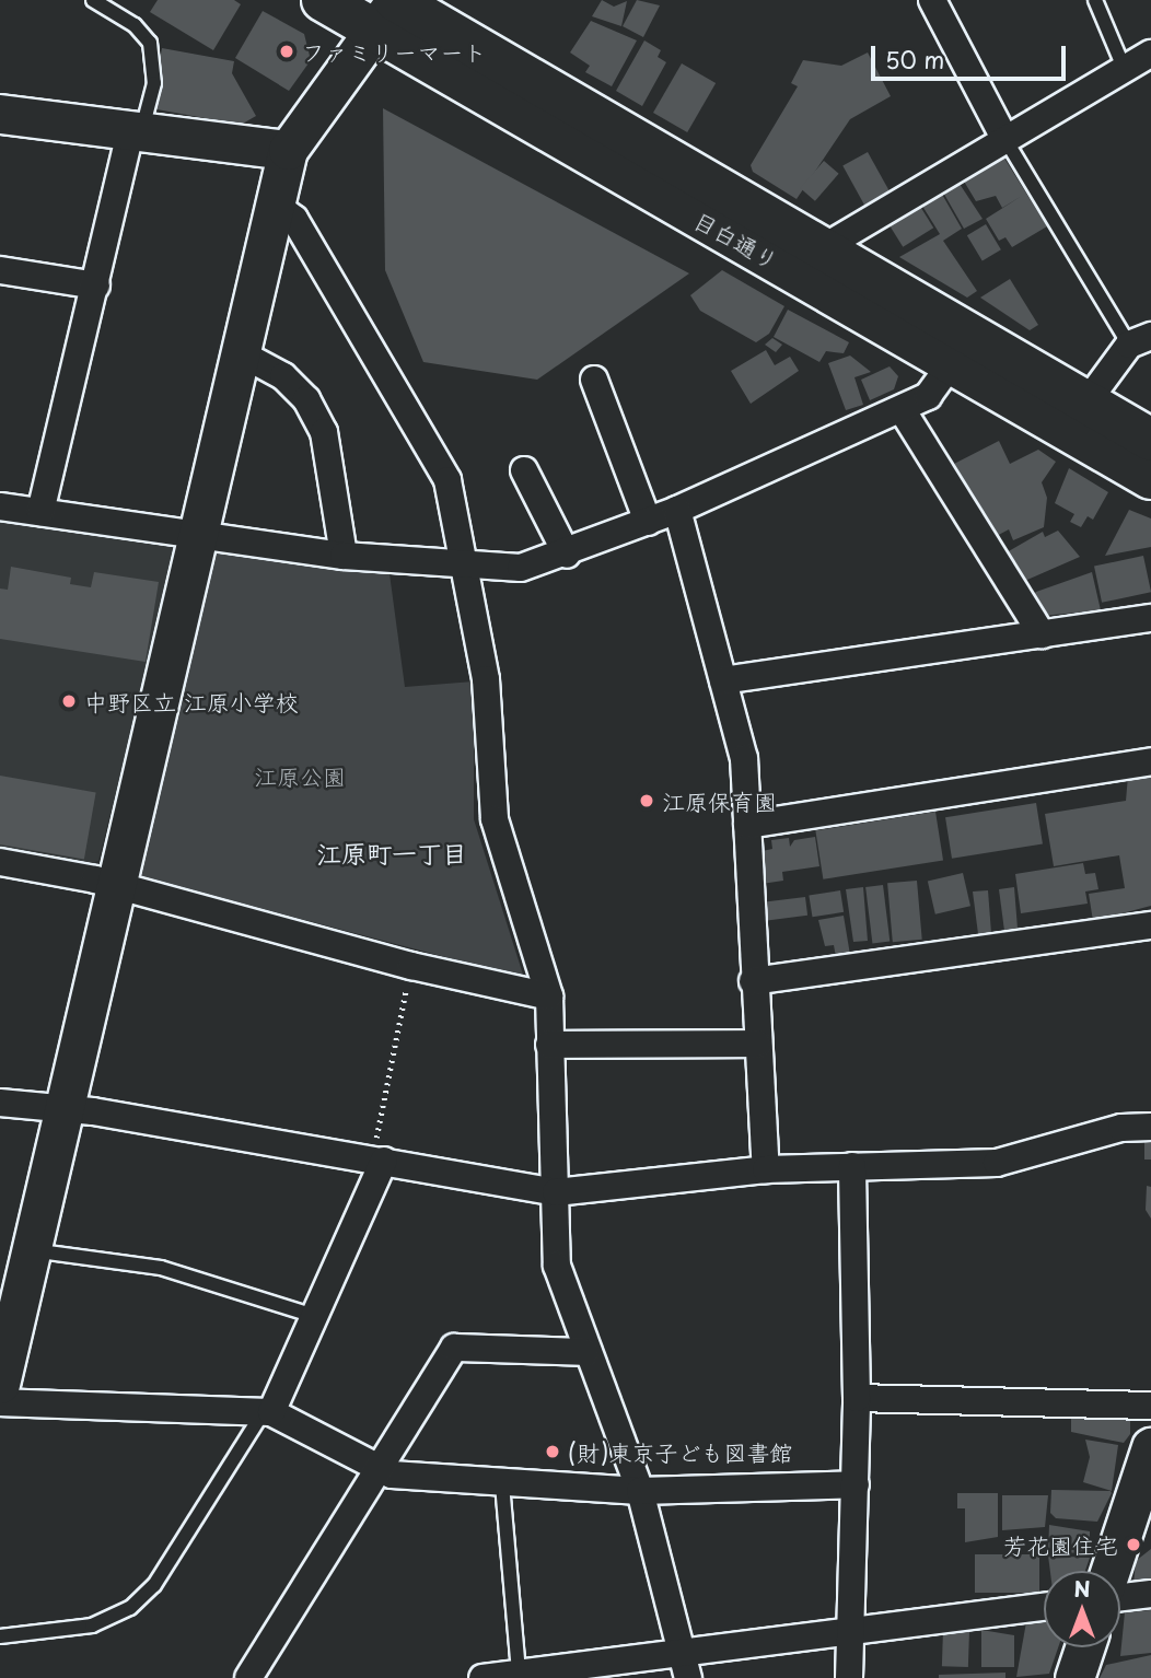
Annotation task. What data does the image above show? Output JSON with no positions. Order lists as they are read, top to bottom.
{
  "streets": {
    "main road": ["目白通り"]
  },
  "districts": ["江原町一丁目"],
  "parks": ["江原公園"],
  "places": [
    "ファミリーマート",
    "中野区立 江原小学校",
    "江原保育園",
    "(財)東京子ども図書館",
    "芳花園住宅"
  ],
  "scale_bar": "50 m",
  "north": "top"
}
